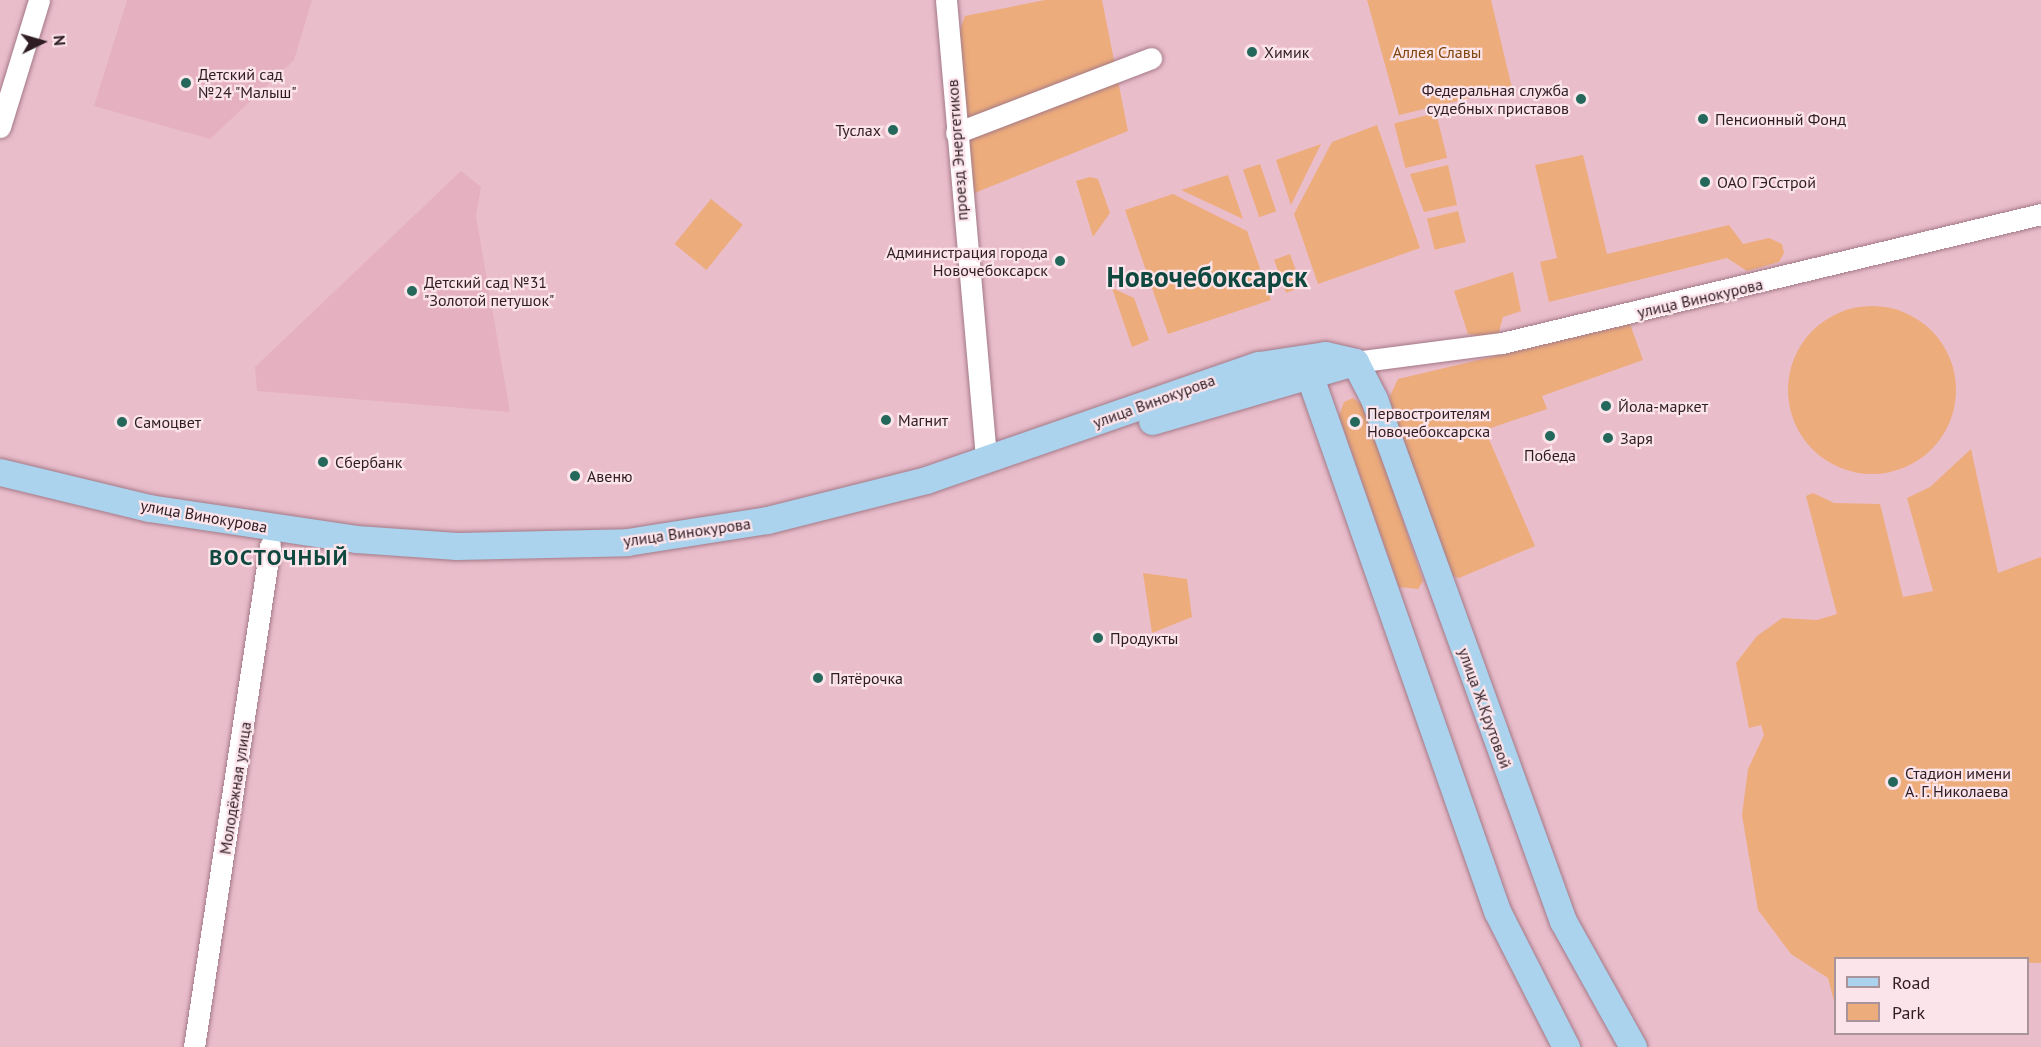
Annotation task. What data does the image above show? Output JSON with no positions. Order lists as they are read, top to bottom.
{
  "streets": {
    "main road": ["улица Винокурова", "улица Ж.Крутовой"],
    "street": ["проезд Энергетиков", "Молодёжная улица"]
  },
  "crossings": [
    ["проезд Энергетиков", "улица Винокурова"],
    ["улица Винокурова", "улица Ж.Крутовой"],
    ["улица Винокурова", "Молодёжная улица"]
  ],
  "districts": ["Новочебоксарск", "ВОСТОЧНЫЙ"],
  "parks": ["Аллея Славы"],
  "places": [
    "Химик",
    "Детский сад №24 \"Малыш\"",
    "Федеральная служба судебных приставов",
    "Пенсионный Фонд",
    "Туслах",
    "ОАО ГЭСстрой",
    "Администрация города Новочебоксарск",
    "Детский сад №31 \"Золотой петушок\"",
    "Йола-маркет",
    "Магнит",
    "Самоцвет",
    "Первостроителям Новочебоксарска",
    "Победа",
    "Заря",
    "Сбербанк",
    "Авеню",
    "Продукты",
    "Пятёрочка",
    "Стадион имени А. Г. Николаева"
  ],
  "legend": ["Road", "Park"],
  "north": "right"
}
